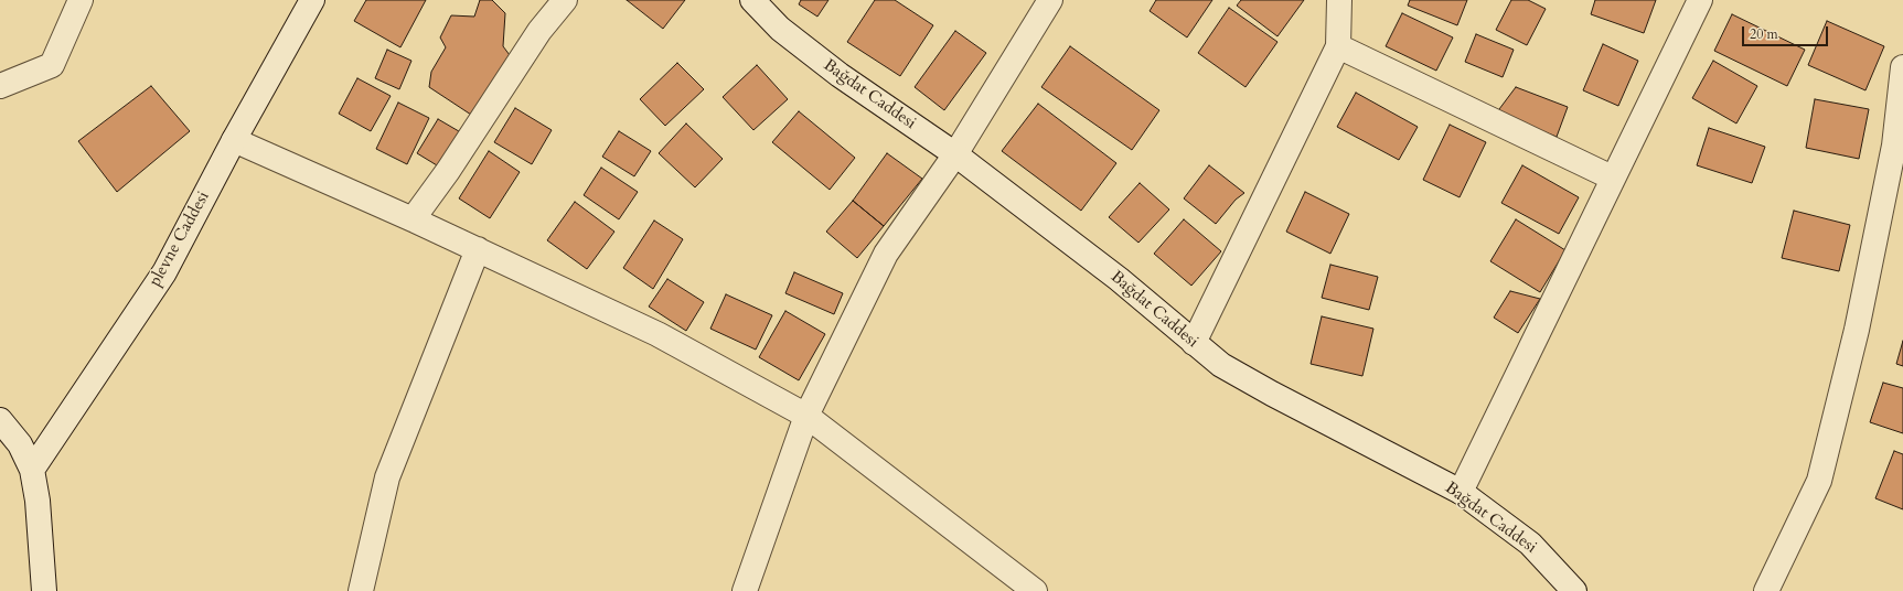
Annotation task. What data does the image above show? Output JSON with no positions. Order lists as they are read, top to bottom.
{
  "streets": {
    "street": ["Bağdat Caddesi", "plevne Caddesi"]
  },
  "scale_bar": "20 m"
}
